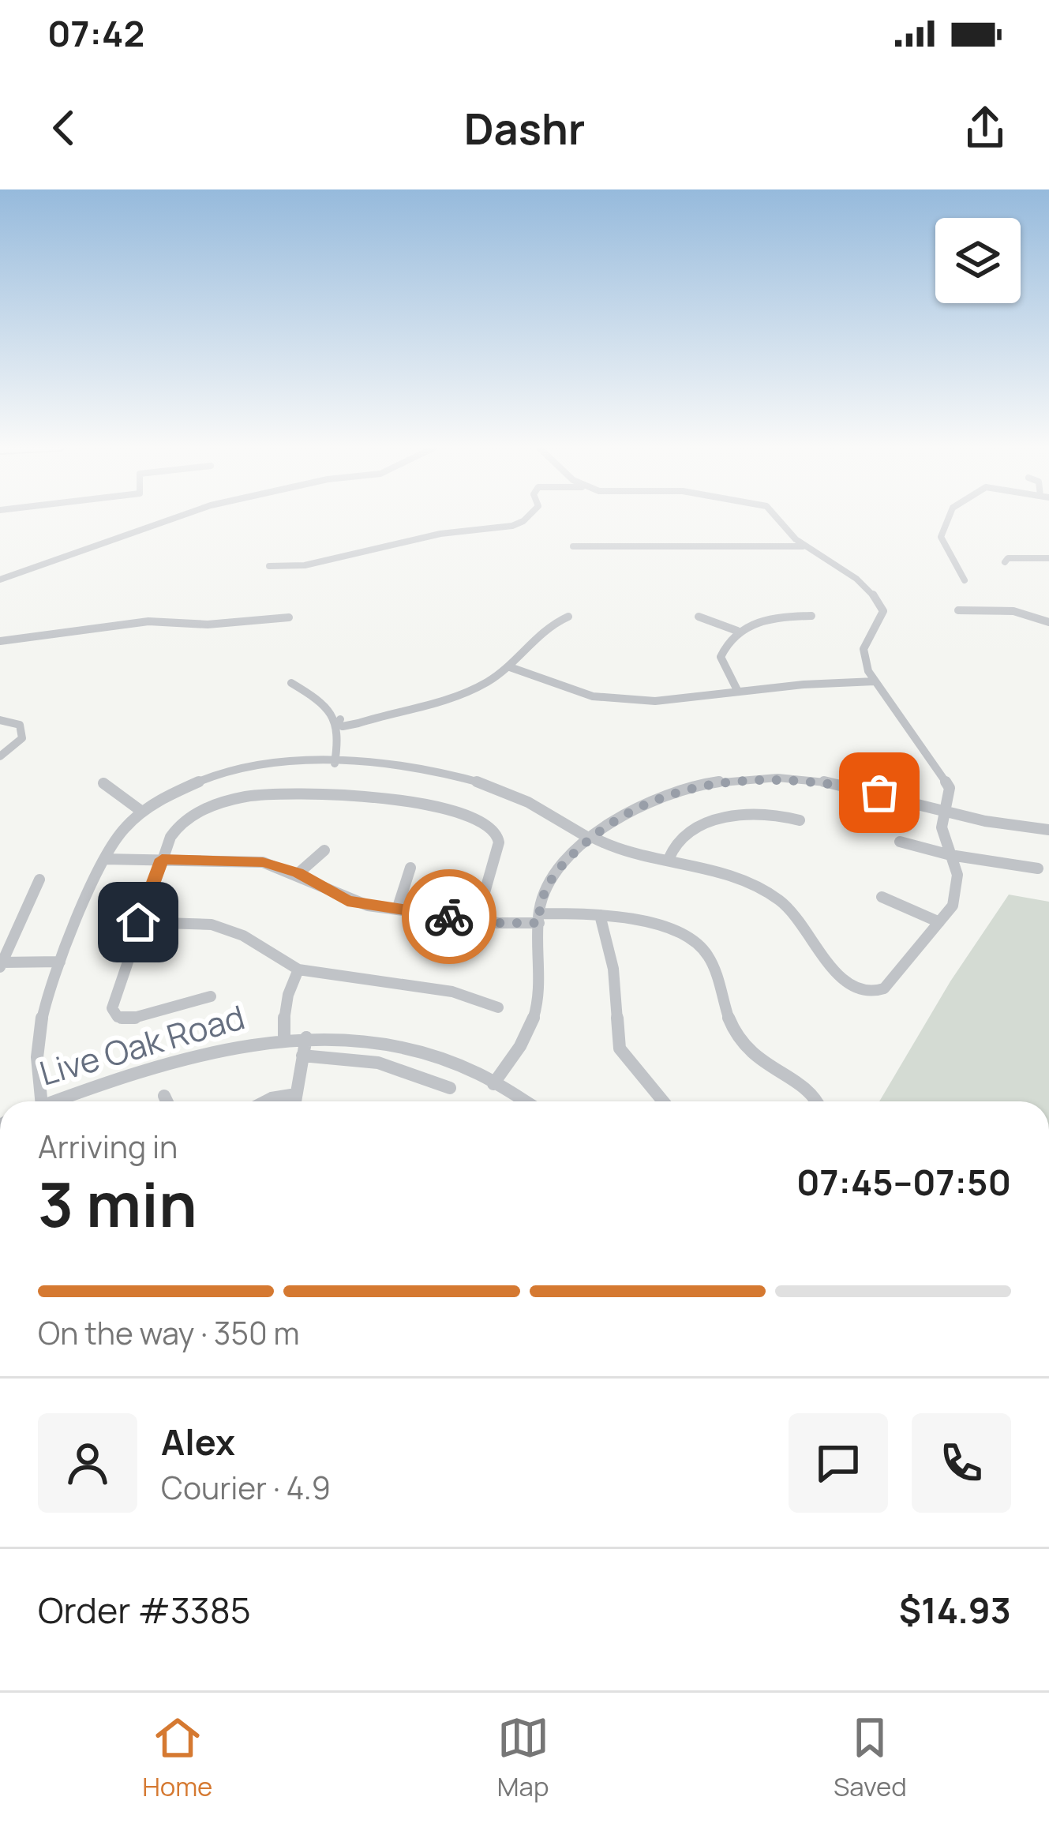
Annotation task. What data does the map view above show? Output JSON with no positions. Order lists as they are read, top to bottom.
{
  "streets": {
    "street": ["Live Oak Road"]
  },
  "page": {
    "status": "07:42",
    "header": "Dashr",
    "heading": ["3 min", "Arriving in", "07:45–07:50"],
    "panel": [
      "Alex",
      "Courier · 4.9",
      "Order #3385",
      "$14.93"
    ],
    "bar": "On the way · 350 m",
    "tabs": ["Home", "Map", "Saved"]
  }
}
